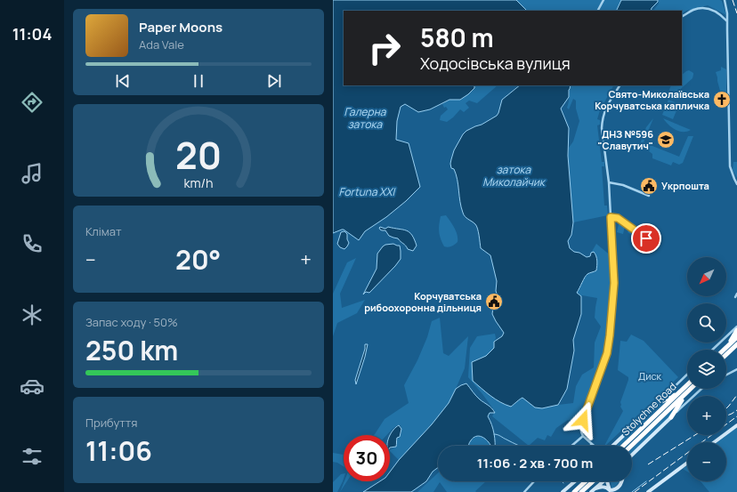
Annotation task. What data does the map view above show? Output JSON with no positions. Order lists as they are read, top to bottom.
{
  "streets": {
    "highway": ["Stolychne Road"]
  },
  "water": ["Галерна затока", "затока Миколайчик", "Fortuna XXI"],
  "parks": ["Диск"],
  "places": {
    "church": ["Свято-Миколаївська Корчуватська капличка"],
    "school or university": ["ДНЗ №596 \"Славутич\""],
    "public building": ["Укрпошта", "Корчуватська рибоохоронна дільниця"]
  },
  "north": "bottom left",
  "page": {
    "tabs": "11:04",
    "turn": ["580 m", "Ходосівська вулиця"],
    "song": ["Paper Moons", "Ada Vale"],
    "tile": [
      "Клімат",
      ["Запас ходу · 50%", "250 km"],
      ["Прибуття", "11:06"]
    ],
    "heat": ["−", "20°", "+"],
    "map_buttons": ["+", "−"],
    "limit": "30",
    "trip": "11:06 · 2 хв · 700 m",
    "gauge": ["20", "km/h"]
  }
}
